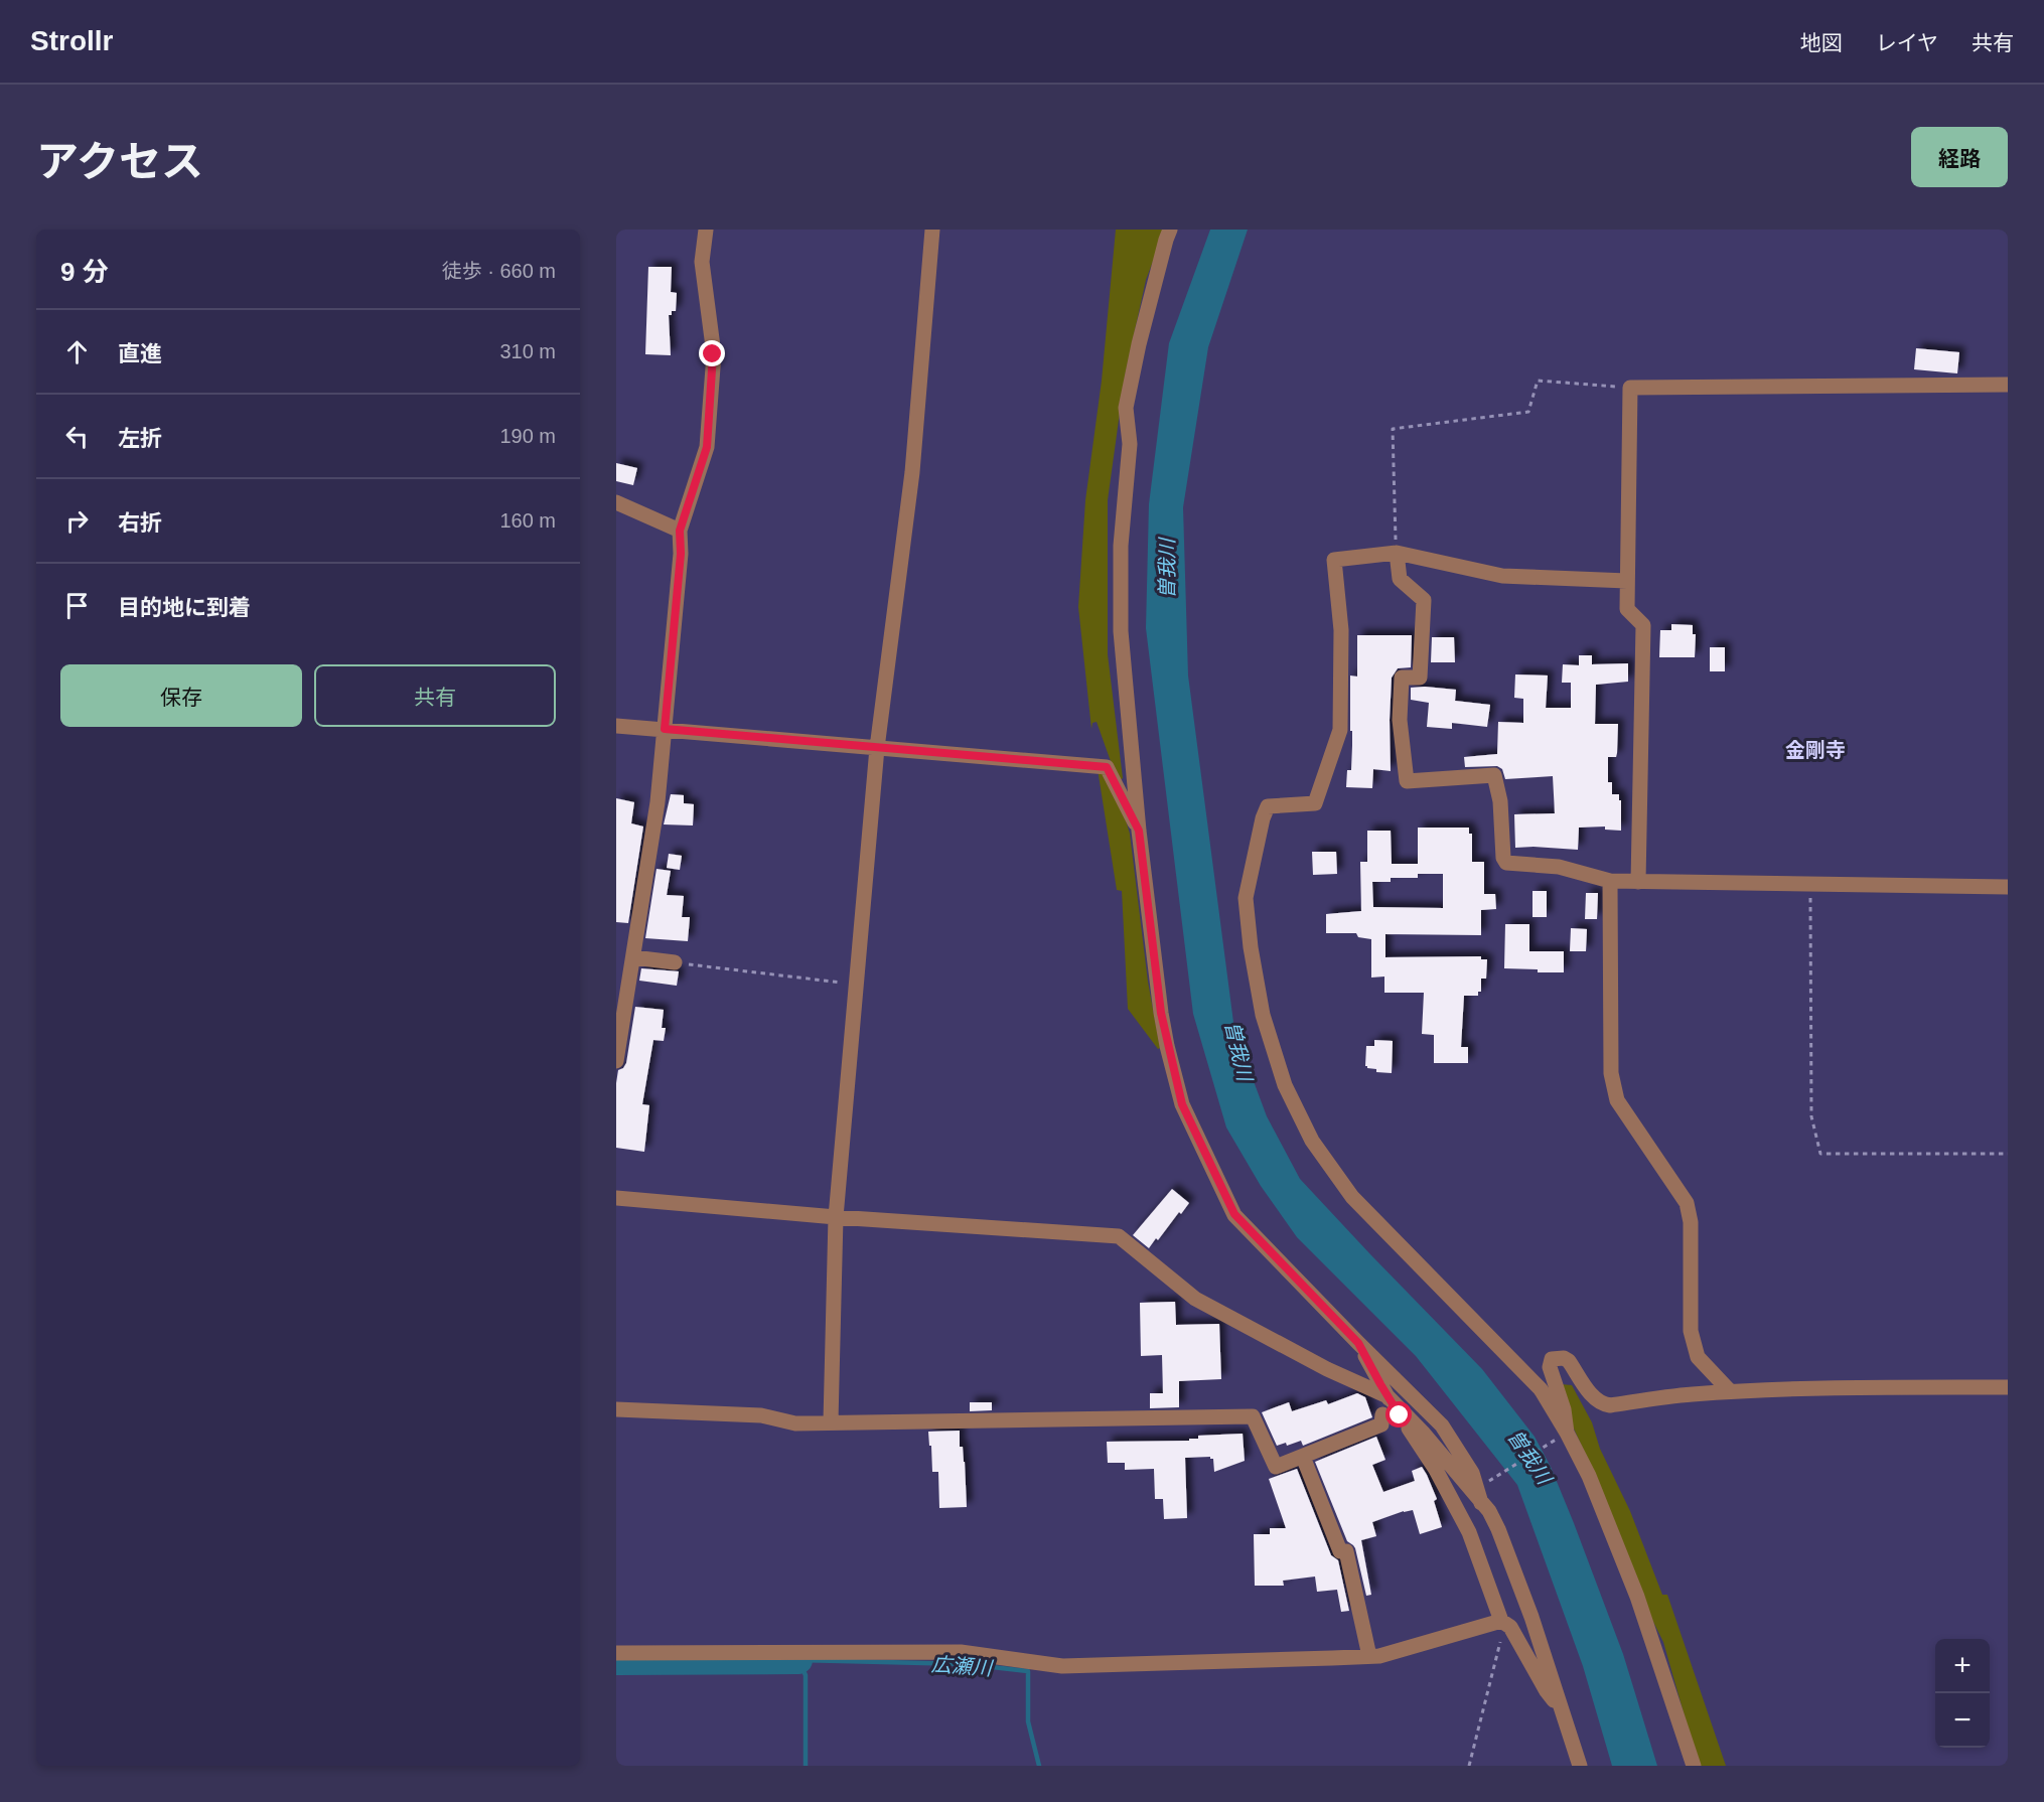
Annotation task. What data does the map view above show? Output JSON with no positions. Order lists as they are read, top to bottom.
{
  "districts": ["金剛寺"],
  "water": ["曽我川", "広瀬川"],
  "page": {
    "header": "Strollr",
    "nav": ["地図", "レイヤ", "共有"],
    "title": "アクセス",
    "buttons": [
      "経路",
      ["保存", "共有"]
    ],
    "heading": ["9 分", "徒歩 · 660 m"],
    "list": [
      ["直進", "310 m"],
      ["左折", "190 m"],
      ["右折", "160 m"],
      "目的地に到着"
    ],
    "map_buttons": ["+", "−"]
  }
}
